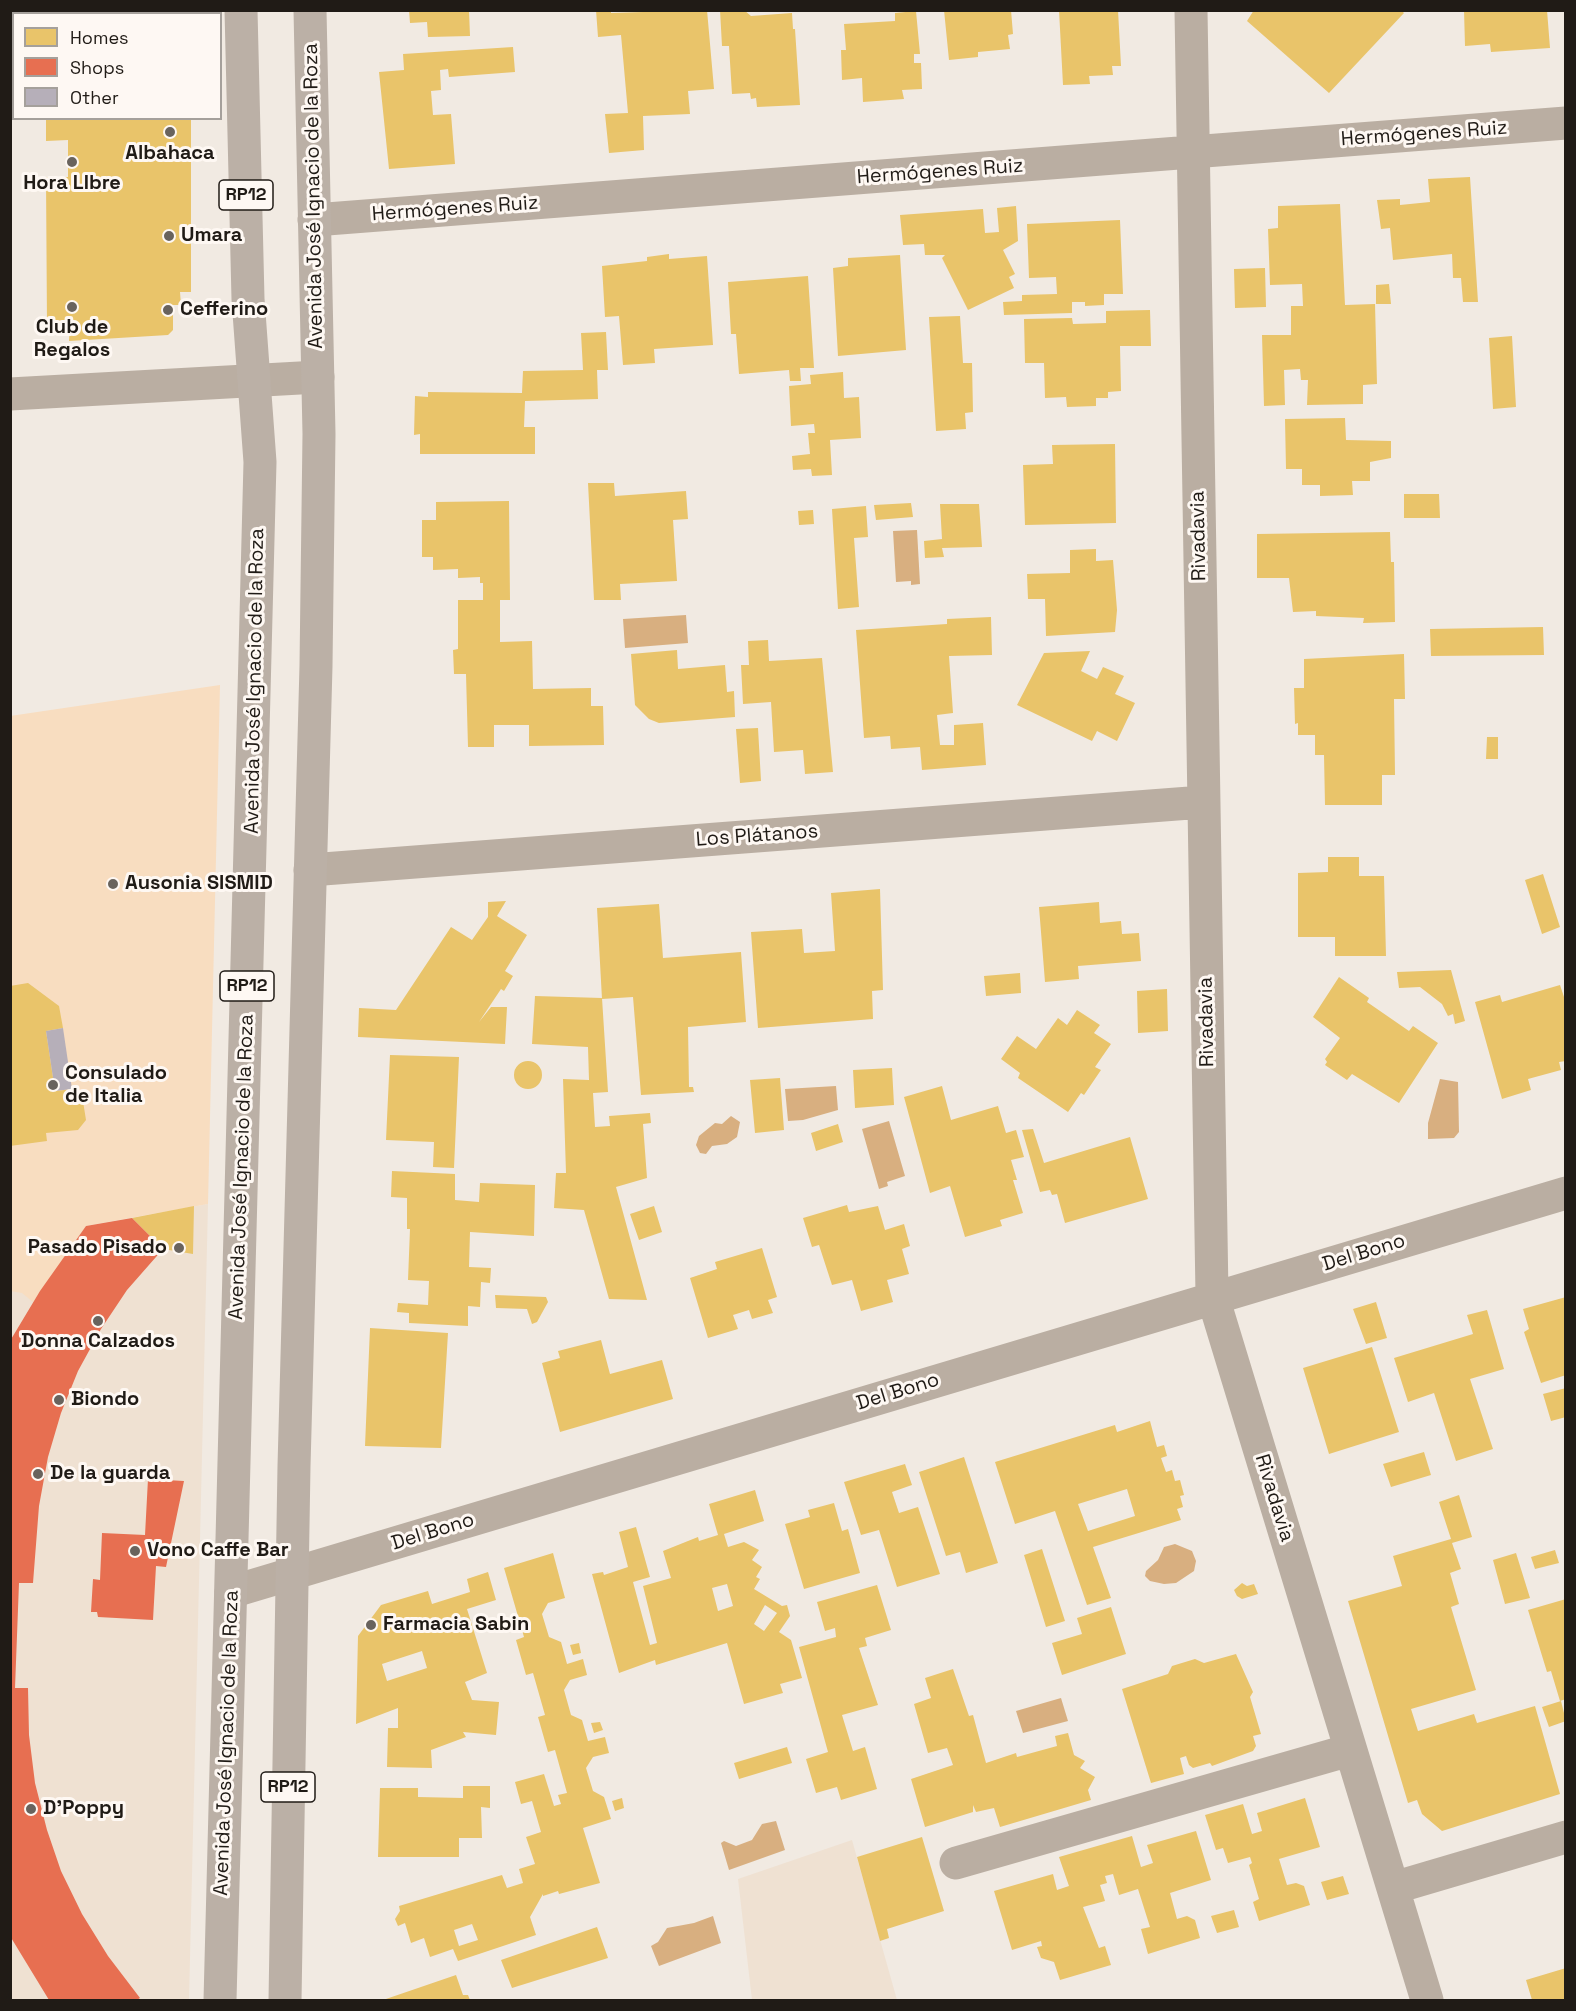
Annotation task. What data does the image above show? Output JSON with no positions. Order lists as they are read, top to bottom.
{
  "streets": {
    "main road": ["RP12", "Avenida José Ignacio de la Roza"],
    "street": [
      "Hermógenes Ruiz",
      "Rivadavia",
      "Los Plátanos",
      "Del Bono"
    ]
  },
  "crossings": [
    ["Hermógenes Ruiz", "Avenida José Ignacio de la Roza"],
    ["Hermógenes Ruiz", "Rivadavia"],
    ["Avenida José Ignacio de la Roza", "Los Plátanos"],
    ["Avenida José Ignacio de la Roza", "Del Bono"],
    ["Rivadavia", "Los Plátanos"],
    ["Rivadavia", "Del Bono"]
  ],
  "places": [
    "Albahaca",
    "Hora LIbre",
    "Umara",
    "Club de Regalos",
    "Cefferino",
    "Ausonia SISMID",
    "Consulado de Italia",
    "Pasado Pisado",
    "Donna Calzados",
    "Biondo",
    "De la guarda",
    "Vono Caffe Bar",
    "Farmacia Sabin",
    "D'Poppy"
  ],
  "legend": ["Homes", "Shops", "Other"]
}
